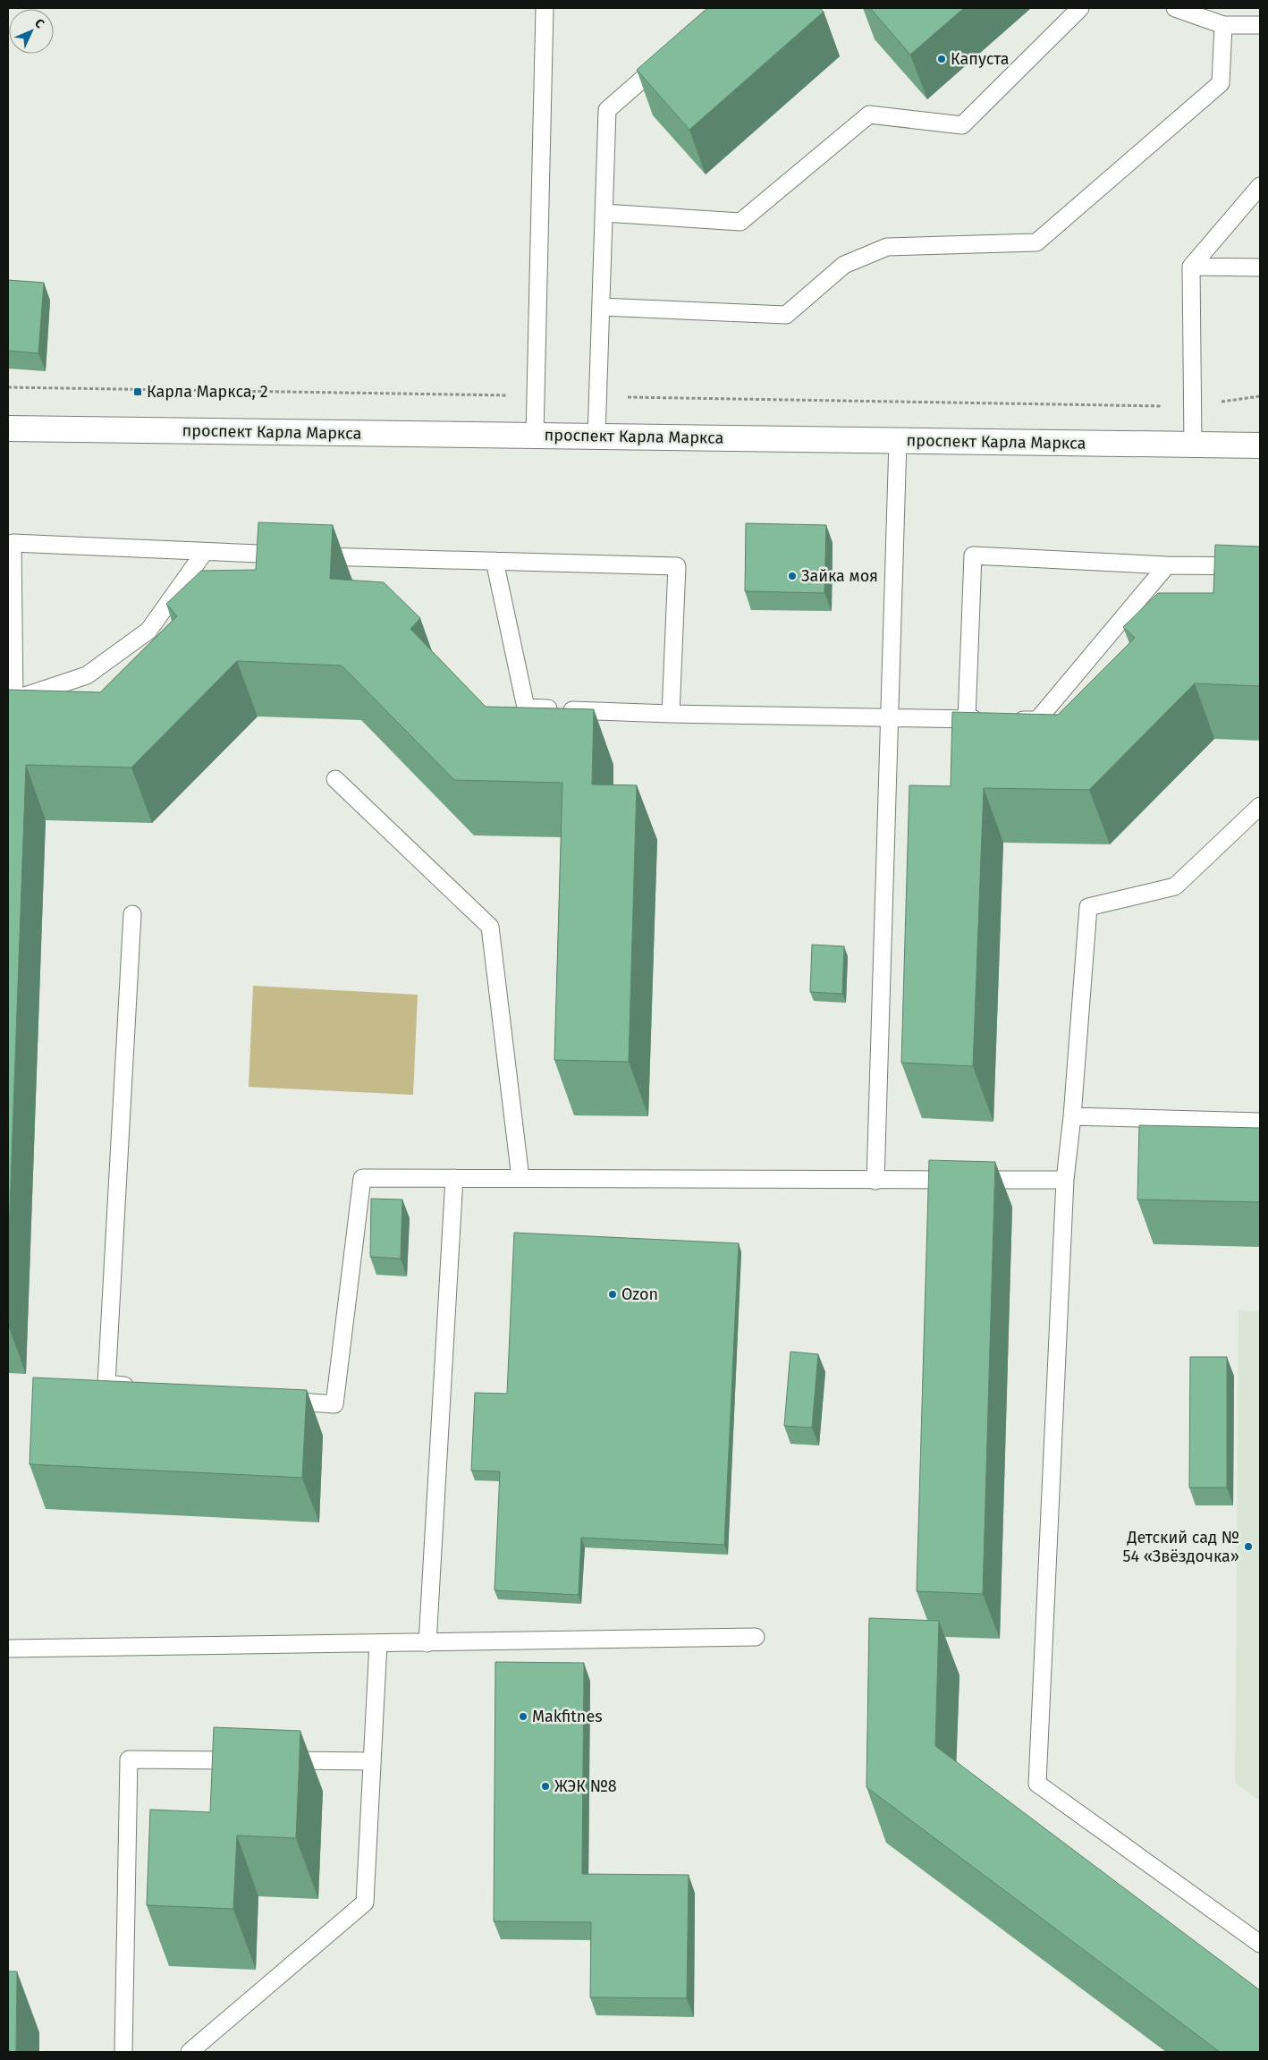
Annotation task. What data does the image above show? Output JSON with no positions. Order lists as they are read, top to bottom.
{
  "streets": {
    "street": ["проспект Карла Маркса"]
  },
  "places": {
    "other": [
      "Капуста",
      "Зайка моя",
      "Ozon",
      "Детский сад № 54 «Звёздочка»",
      "Makfitnes",
      "ЖЭК №8"
    ],
    "transit": ["Карла Маркса, 2"]
  },
  "north": "top right"
}
